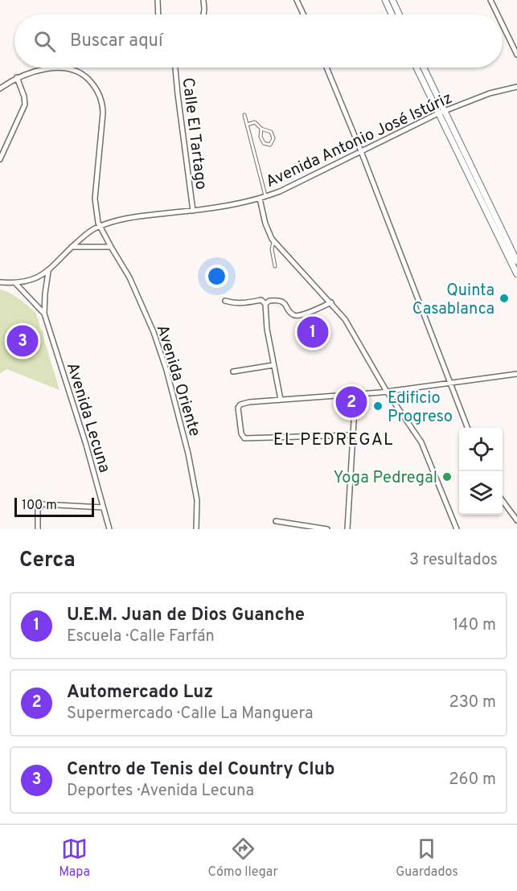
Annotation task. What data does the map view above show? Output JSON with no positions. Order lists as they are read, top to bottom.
{
  "streets": {
    "street": [
      "Calle El Tartago",
      "Avenida Antonio José Istúriz",
      "Avenida Oriente",
      "Avenida Lecuna"
    ]
  },
  "crossings": [
    ["Calle El Tartago", "Avenida Antonio José Istúriz"],
    ["Avenida Antonio José Istúriz", "Avenida Oriente"],
    ["Avenida Antonio José Istúriz", "Avenida Lecuna"]
  ],
  "districts": ["EL PEDREGAL"],
  "places": ["Quinta Casablanca", "Edificio Progreso", "Yoga Pedregal"],
  "scale_bar": "100 m",
  "page": {
    "search": "Buscar aquí",
    "pins": ["1", "3", "2"],
    "scale": "100 m",
    "heading": ["Cerca", "3 resultados"],
    "list": [
      {
        "mark": "1",
        "name": "U.E.M. Juan de Dios Guanche",
        "note": "Escuela · Calle Farfán",
        "value": "140 m"
      },
      {
        "mark": "2",
        "name": "Automercado Luz",
        "note": "Supermercado · Calle La Manguera",
        "value": "230 m"
      },
      {
        "mark": "3",
        "name": "Centro de Tenis del Country Club",
        "note": "Deportes · Avenida Lecuna",
        "value": "260 m"
      }
    ],
    "nav": ["Mapa", "Cómo llegar", "Guardados"]
  }
}
